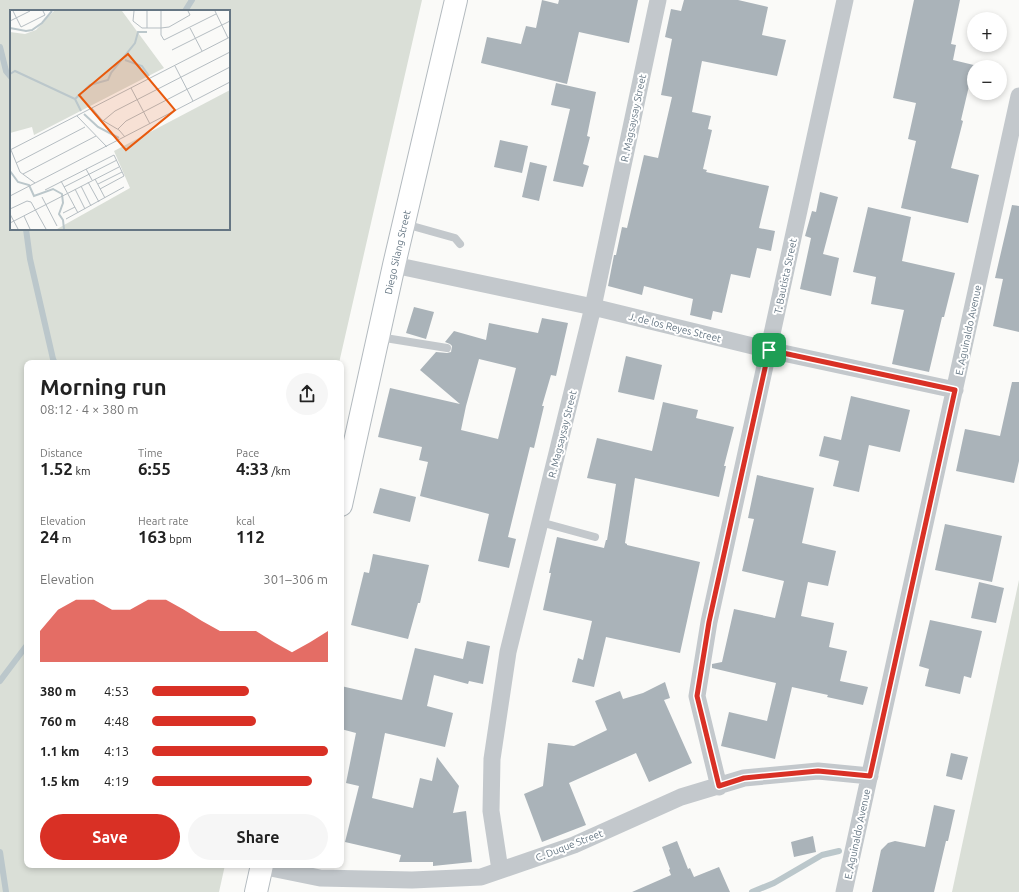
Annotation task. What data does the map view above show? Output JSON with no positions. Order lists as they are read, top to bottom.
{
  "streets": {
    "street": [
      "R. Magsaysay Street",
      "Diego Silang Street",
      "T. Bautista Street",
      "J. de los Reyes Street",
      "E. Aguinaldo Avenue",
      "C. Duque Street"
    ]
  },
  "crossings": [
    ["R. Magsaysay Street", "J. de los Reyes Street"],
    ["R. Magsaysay Street", "C. Duque Street"],
    ["Diego Silang Street", "J. de los Reyes Street"],
    ["T. Bautista Street", "J. de los Reyes Street"],
    ["T. Bautista Street", "C. Duque Street"],
    ["J. de los Reyes Street", "E. Aguinaldo Avenue"],
    ["E. Aguinaldo Avenue", "C. Duque Street"]
  ],
  "page": {
    "map_buttons": ["+", "−"],
    "heading": ["Morning run", "08:12 · 4 × 380 m"],
    "stats": [
      ["Distance", "1.52 km"],
      ["Time", "6:55"],
      ["Pace", "4:33 /km"],
      ["Elevation", "24 m"],
      ["Heart rate", "163 bpm"],
      ["kcal", "112"]
    ],
    "chart": ["Elevation", "301–306 m"],
    "list": [
      {
        "name": "380 m",
        "note": "4:53"
      },
      {
        "name": "760 m",
        "note": "4:48"
      },
      {
        "name": "1.1 km",
        "note": "4:13"
      },
      {
        "name": "1.5 km",
        "note": "4:19"
      }
    ],
    "buttons": ["Save", "Share"]
  }
}
